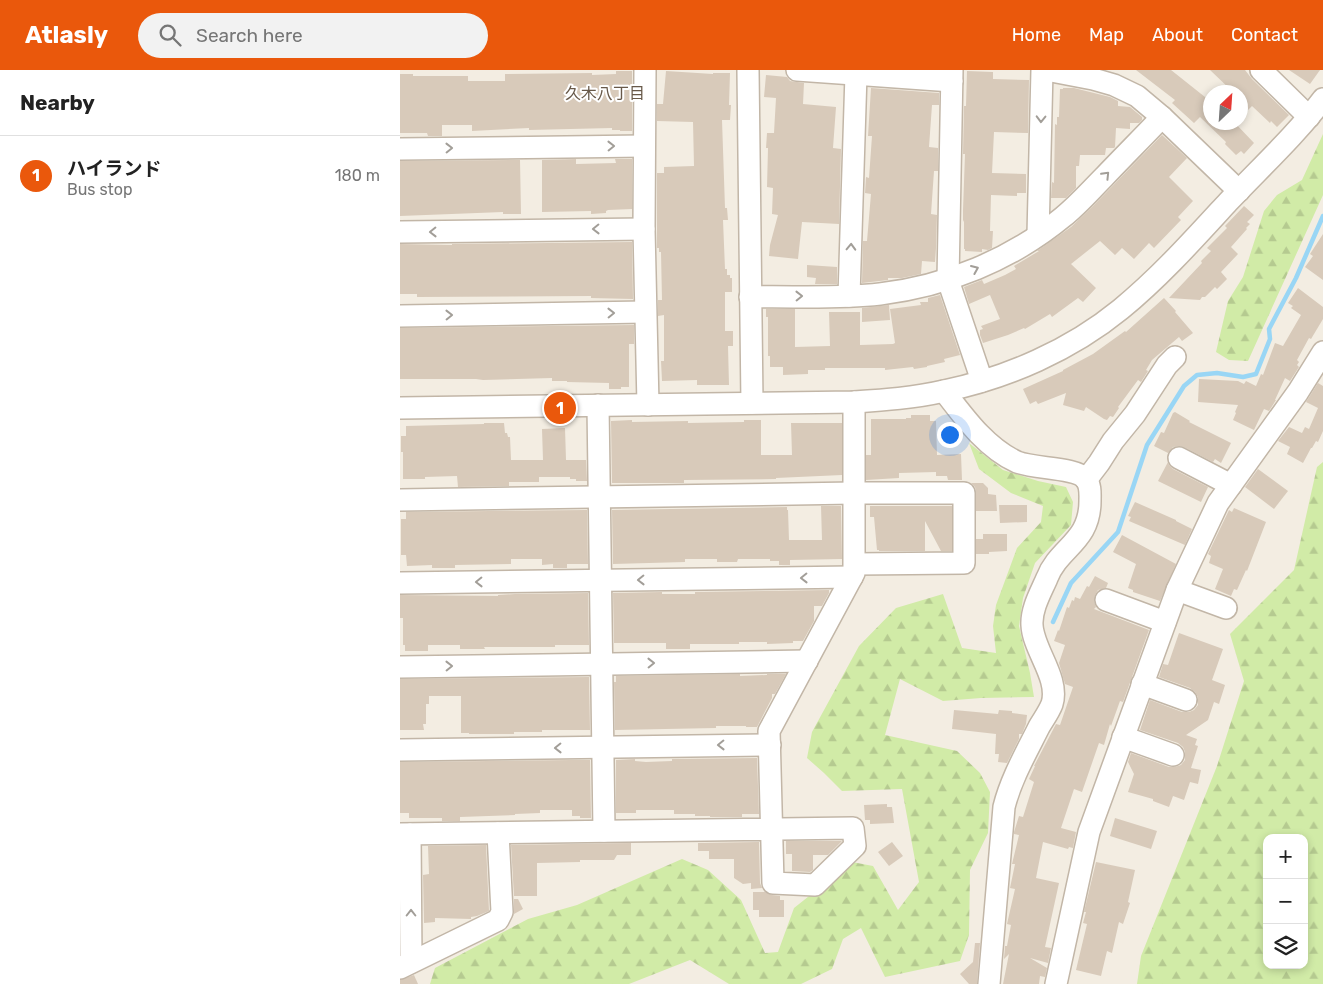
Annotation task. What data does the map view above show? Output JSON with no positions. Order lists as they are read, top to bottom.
{
  "districts": ["久木八丁目"],
  "north": "top right",
  "page": {
    "header": "Atlasly",
    "search": "Search here",
    "nav": [
      "Home",
      "Map",
      "About",
      "Contact"
    ],
    "heading": "Nearby",
    "list": [
      {
        "mark": "1",
        "name": "ハイランド",
        "note": "Bus stop",
        "value": "180 m"
      }
    ],
    "pins": "1",
    "map_buttons": ["+", "−"]
  }
}
